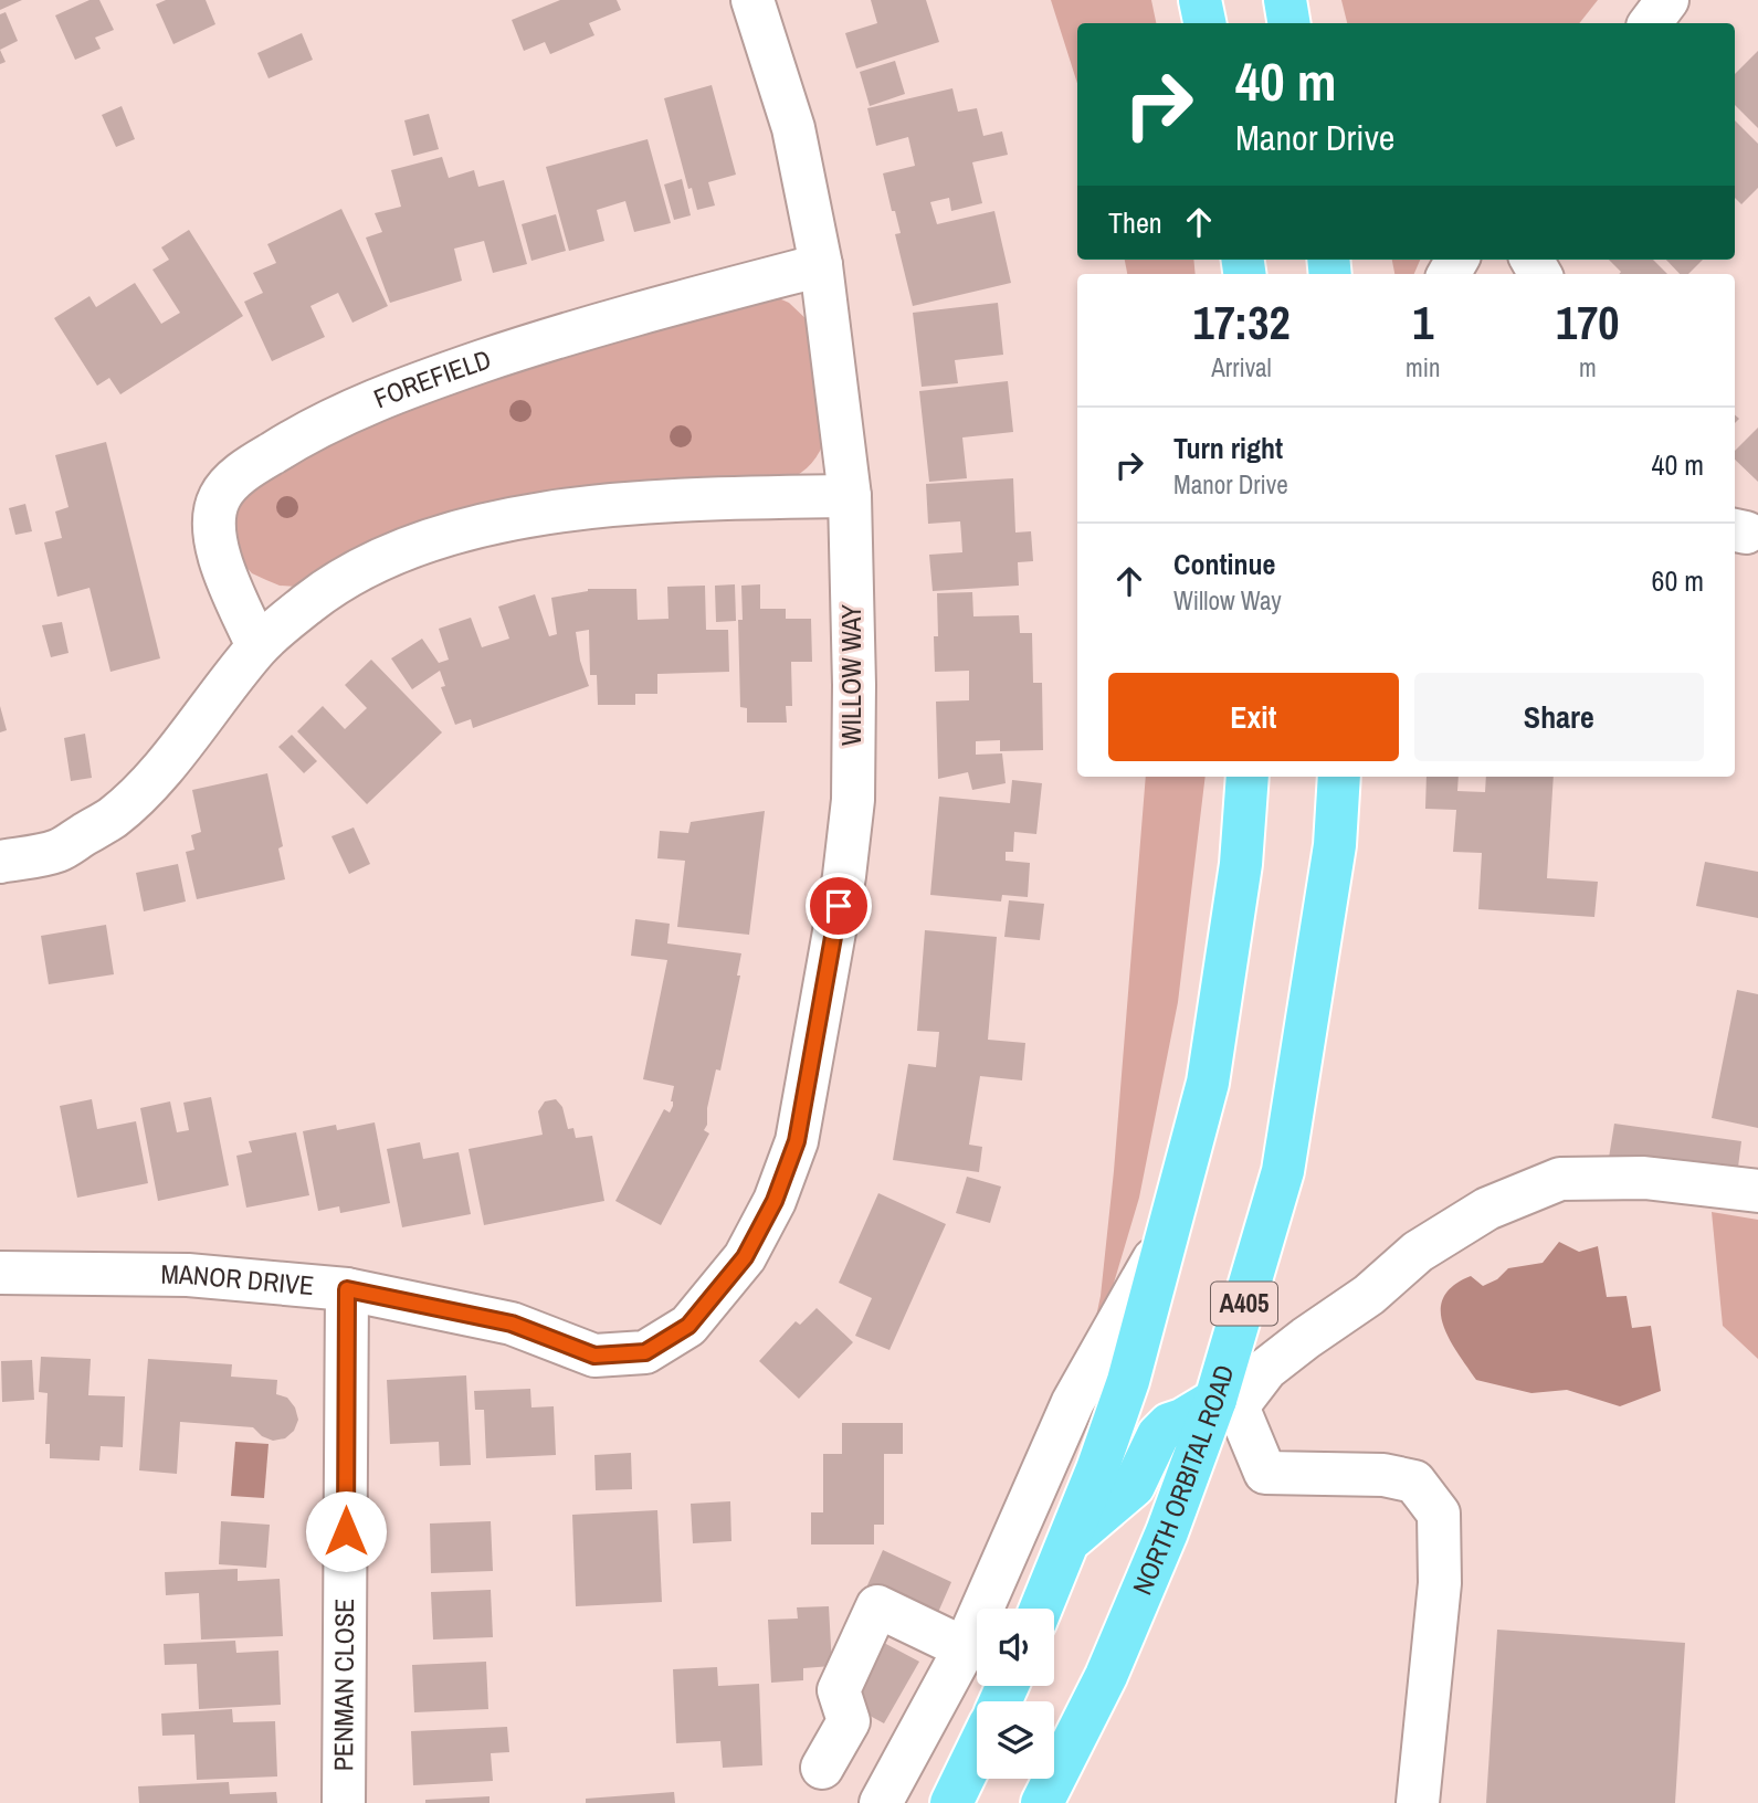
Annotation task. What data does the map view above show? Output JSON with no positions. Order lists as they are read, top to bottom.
{
  "streets": {
    "highway": ["A405", "NORTH ORBITAL ROAD"],
    "street": [
      "FOREFIELD",
      "WILLOW WAY",
      "MANOR DRIVE",
      "PENMAN CLOSE"
    ]
  },
  "crossings": [
    ["FOREFIELD", "WILLOW WAY"],
    ["WILLOW WAY", "MANOR DRIVE"],
    ["MANOR DRIVE", "PENMAN CLOSE"]
  ],
  "page": {
    "turn": ["40 m", "Manor Drive"],
    "then": "Then",
    "eta": [
      "17:32",
      "Arrival",
      "1",
      "min",
      "170",
      "m"
    ],
    "list": [
      {
        "name": "Turn right",
        "note": "Manor Drive",
        "value": "40 m"
      },
      {
        "name": "Continue",
        "note": "Willow Way",
        "value": "60 m"
      }
    ],
    "buttons": ["Exit", "Share"]
  }
}
